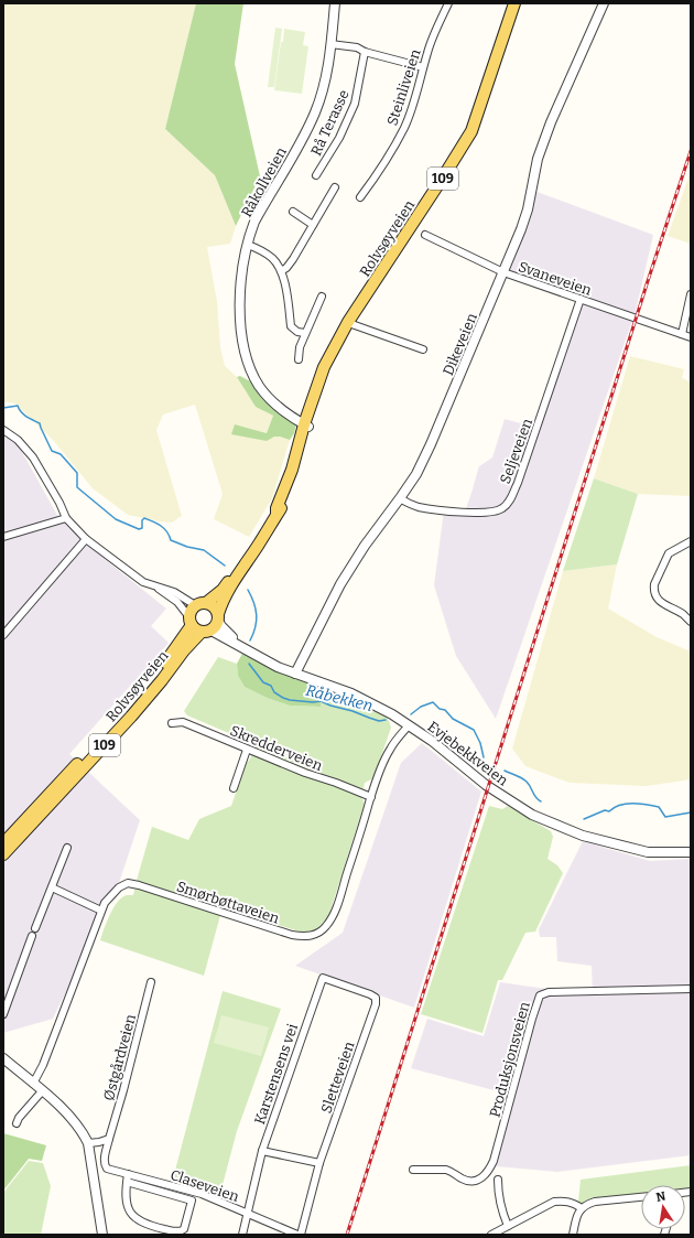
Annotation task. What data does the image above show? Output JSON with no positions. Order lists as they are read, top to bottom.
{
  "streets": {
    "main road": ["109", "Rolvsøyveien"],
    "street": [
      "Steinliveien",
      "Rå Terasse",
      "Råkollveien",
      "Svaneveien",
      "Dikeveien",
      "Seljeveien",
      "Skredderveien",
      "Evjebekkveien",
      "Smørbøttaveien",
      "Østgårdveien",
      "Produksjonsveien",
      "Karstensens vei",
      "Sletteveien",
      "Claseveien"
    ]
  },
  "crossings": [
    ["109", "Rolvsøyveien"],
    ["109", "Evjebekkveien"],
    ["Råkollveien", "Rolvsøyveien"],
    ["Rolvsøyveien", "Evjebekkveien"],
    ["Svaneveien", "Dikeveien"],
    ["Svaneveien", "Seljeveien"],
    ["Dikeveien", "Seljeveien"],
    ["Dikeveien", "Evjebekkveien"],
    ["Skredderveien", "Smørbøttaveien"],
    ["Evjebekkveien", "Smørbøttaveien"],
    ["Østgårdveien", "Claseveien"],
    ["Karstensens vei", "Sletteveien"],
    ["Karstensens vei", "Claseveien"]
  ],
  "water": ["Råbekken"],
  "north": "top"
}
